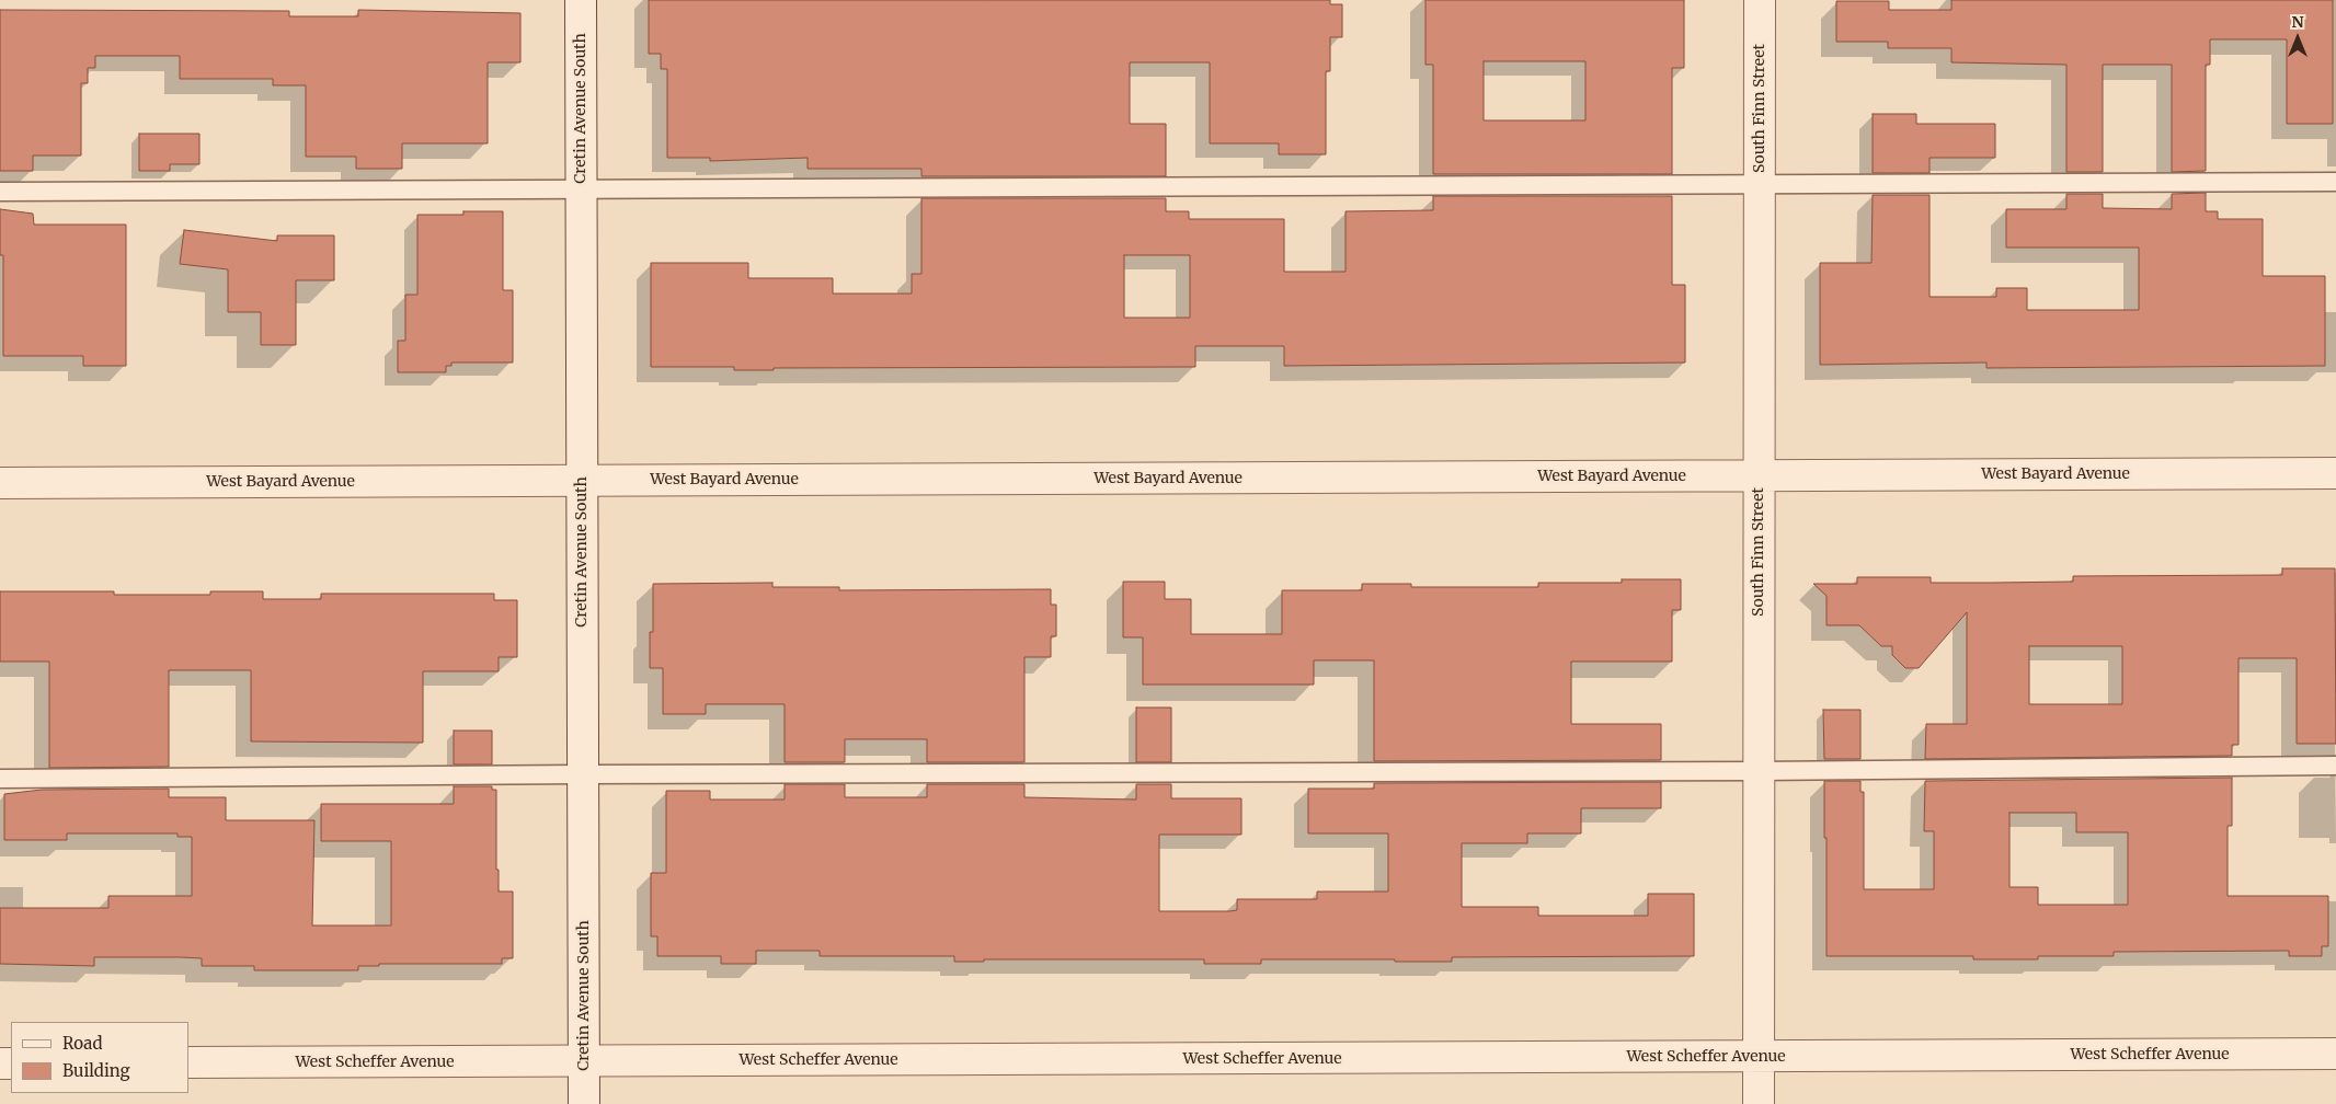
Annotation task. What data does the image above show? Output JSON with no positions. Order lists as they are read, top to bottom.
{
  "streets": {
    "street": [
      "Cretin Avenue South",
      "South Finn Street",
      "West Bayard Avenue",
      "West Scheffer Avenue"
    ]
  },
  "crossings": [
    ["Cretin Avenue South", "West Bayard Avenue"],
    ["Cretin Avenue South", "West Scheffer Avenue"],
    ["South Finn Street", "West Bayard Avenue"],
    ["South Finn Street", "West Scheffer Avenue"]
  ],
  "legend": ["Road", "Building"],
  "north": "top"
}
